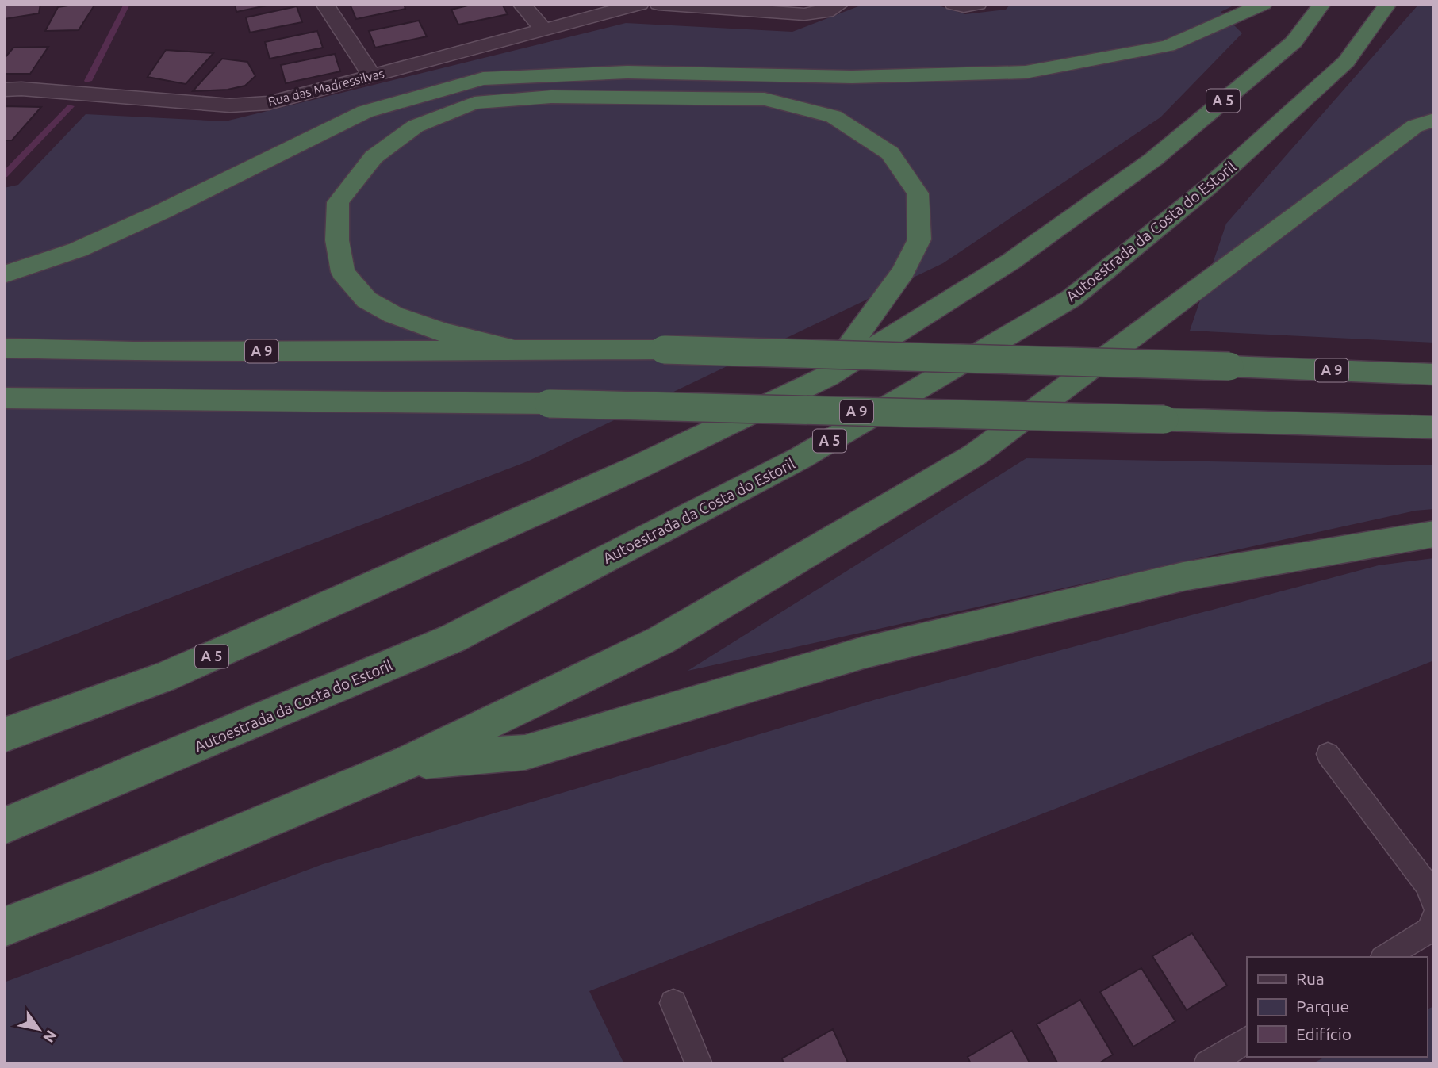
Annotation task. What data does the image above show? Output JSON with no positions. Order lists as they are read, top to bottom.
{
  "streets": {
    "highway": ["A 5", "Autoestrada da Costa do Estoril", "A 9"],
    "street": ["Rua das Madressilvas"]
  },
  "legend": ["Rua", "Parque", "Edifício"],
  "north": "bottom right"
}
